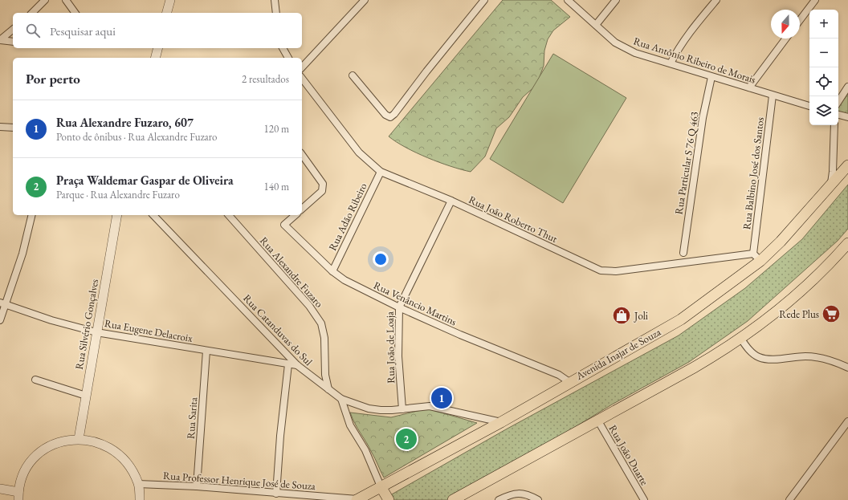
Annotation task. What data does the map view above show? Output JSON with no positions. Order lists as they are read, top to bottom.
{
  "streets": {
    "main road": ["Avenida Inajar de Souza"],
    "street": [
      "Rua Antônio Ribeiro de Morais",
      "Rua Particular S 76 Q 463",
      "Rua Balbino José dos Santos",
      "Rua Adão Ribeiro",
      "Rua João Roberto Thut",
      "Rua Alexandre Fuzaro",
      "Rua Venâncio Martins",
      "Rua Silvério Gonçalves",
      "Rua Catanduvas do Sul",
      "Rua Eugene Delacroix",
      "Rua João de Loaja",
      "Rua Sarita",
      "Rua João Duarte",
      "Rua Professor Henrique José de Souza"
    ]
  },
  "crossings": [
    ["Rua Antônio Ribeiro de Morais", "Rua Particular S 76 Q 463"],
    ["Rua Antônio Ribeiro de Morais", "Rua Balbino José dos Santos"],
    ["Rua Balbino José dos Santos", "Rua João Roberto Thut"],
    ["Rua Balbino José dos Santos", "Avenida Inajar de Souza"],
    ["Rua Adão Ribeiro", "Rua João Roberto Thut"],
    ["Rua Adão Ribeiro", "Rua Venâncio Martins"],
    ["Rua João Roberto Thut", "Rua João de Loaja"],
    ["Rua João Roberto Thut", "Avenida Inajar de Souza"],
    ["Rua Alexandre Fuzaro", "Rua Catanduvas do Sul"],
    ["Rua Venâncio Martins", "Rua João de Loaja"],
    ["Rua Venâncio Martins", "Avenida Inajar de Souza"],
    ["Rua Silvério Gonçalves", "Rua Eugene Delacroix"],
    ["Rua Catanduvas do Sul", "Rua Eugene Delacroix"],
    ["Rua Eugene Delacroix", "Rua Sarita"],
    ["Avenida Inajar de Souza", "Rua Professor Henrique José de Souza"],
    ["Rua Sarita", "Rua Professor Henrique José de Souza"]
  ],
  "places": {
    "supermarket": ["Rede Plus"],
    "shop": ["Joli"]
  },
  "north": "bottom",
  "page": {
    "map_buttons": ["+", "−"],
    "search": "Pesquisar aqui",
    "heading": ["Por perto", "2 resultados"],
    "list": [
      {
        "mark": "1",
        "name": "Rua Alexandre Fuzaro, 607",
        "note": "Ponto de ônibus · Rua Alexandre Fuzaro",
        "value": "120 m"
      },
      {
        "mark": "2",
        "name": "Praça Waldemar Gaspar de Oliveira",
        "note": "Parque · Rua Alexandre Fuzaro",
        "value": "140 m"
      }
    ],
    "pins": ["1", "2"]
  }
}
